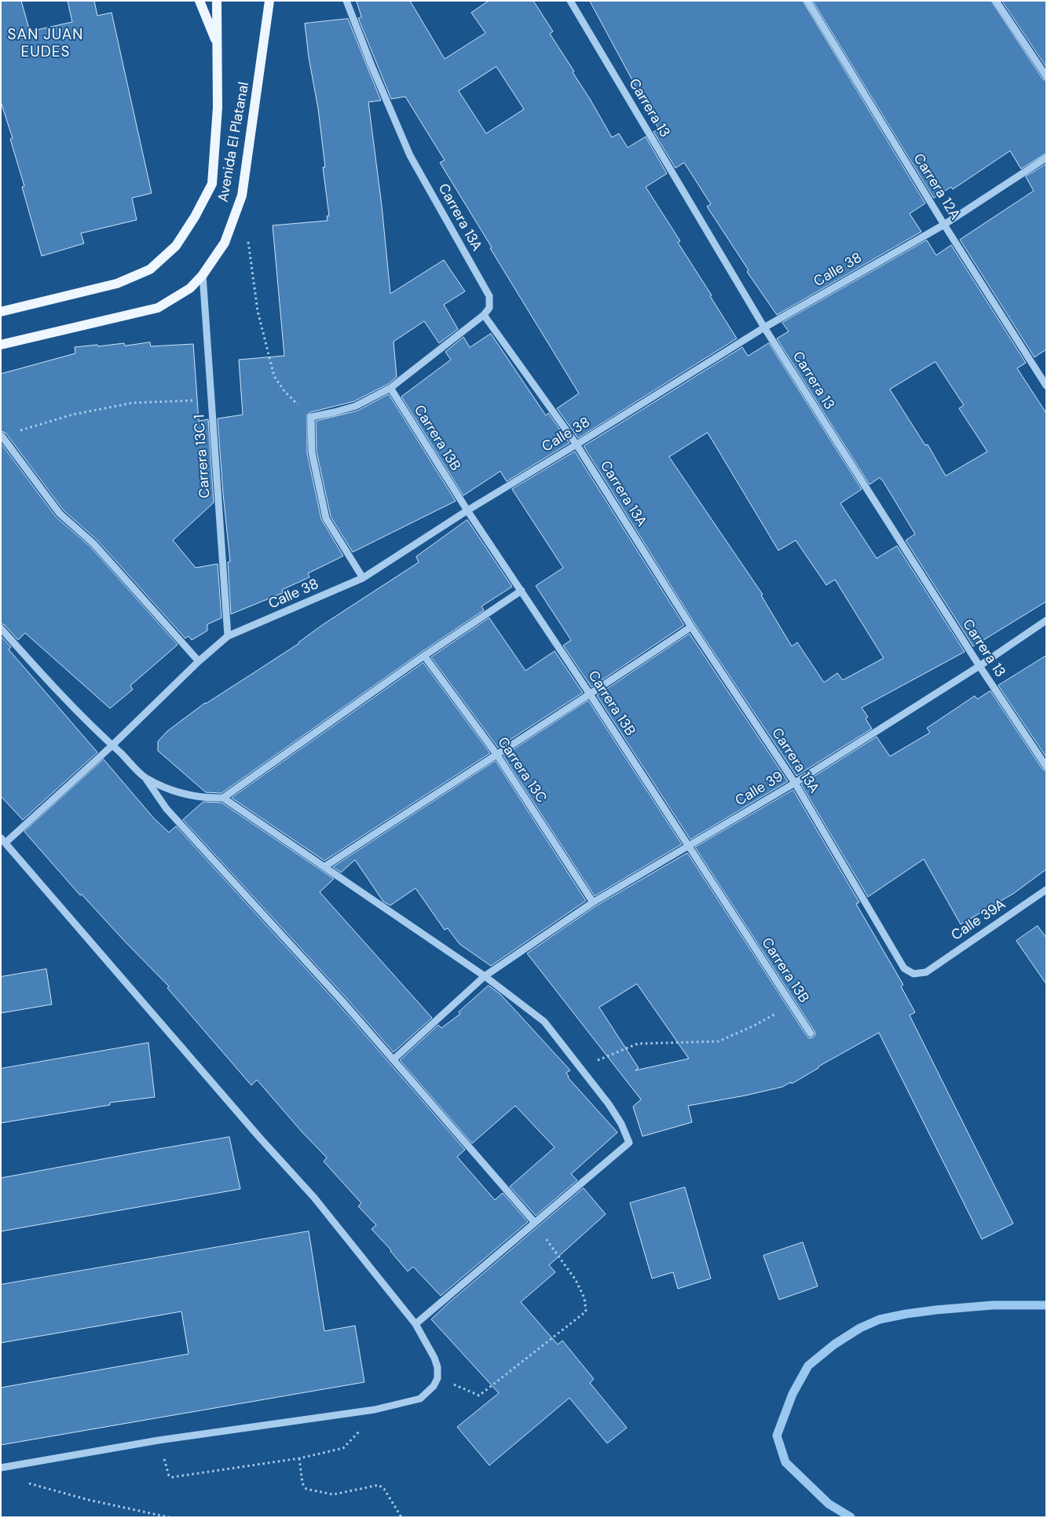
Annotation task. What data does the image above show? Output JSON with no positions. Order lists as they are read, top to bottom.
{
  "streets": {
    "main road": ["Avenida El Platanal"],
    "street": [
      "Carrera 13",
      "Carrera 12A",
      "Carrera 13A",
      "Calle 38",
      "Carrera 13B",
      "Carrera 13C 1",
      "Carrera 13C",
      "Calle 39",
      "Calle 39A"
    ]
  },
  "crossings": [
    ["Carrera 13", "Calle 38"],
    ["Carrera 13", "Calle 39"],
    ["Avenida El Platanal", "Carrera 13C 1"],
    ["Carrera 12A", "Calle 38"],
    ["Carrera 13A", "Calle 38"],
    ["Carrera 13A", "Calle 39"],
    ["Carrera 13A", "Calle 39A"],
    ["Calle 38", "Carrera 13B"],
    ["Calle 38", "Carrera 13C 1"],
    ["Carrera 13B", "Calle 39"],
    ["Carrera 13C", "Calle 39"]
  ],
  "districts": ["SAN JUAN EUDES"]
}
